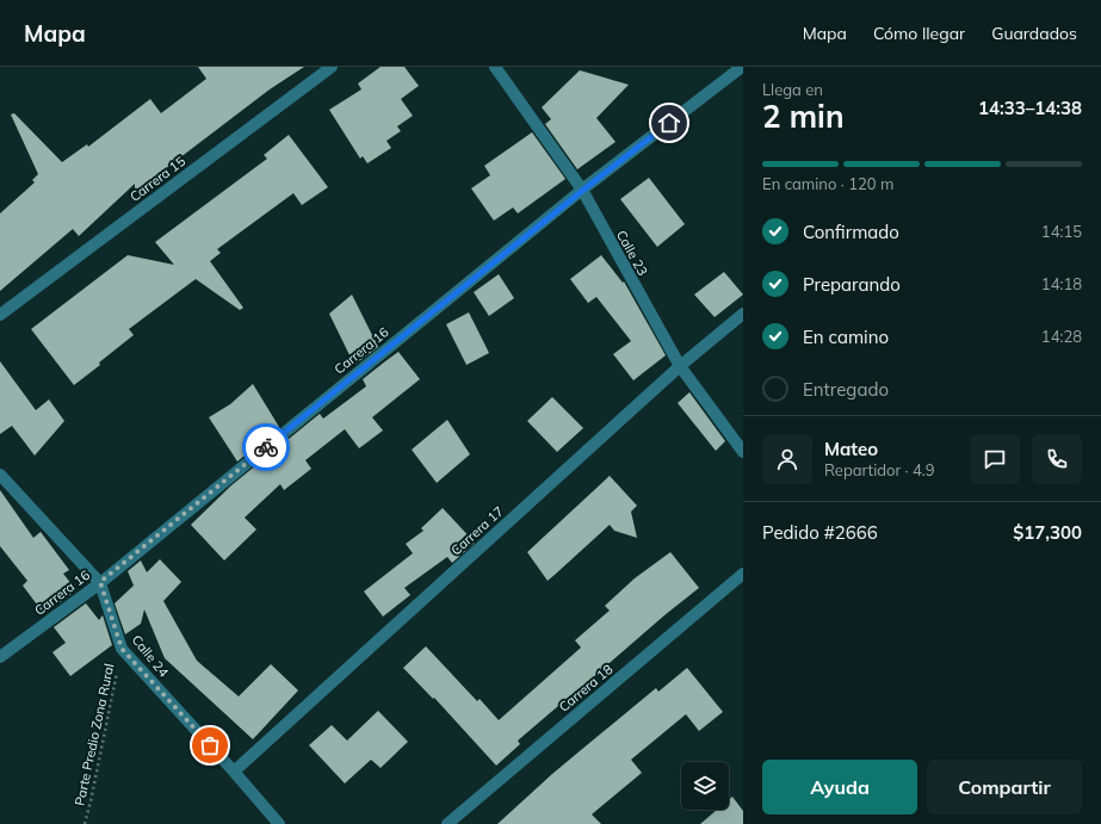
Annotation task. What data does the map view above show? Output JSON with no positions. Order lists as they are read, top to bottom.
{
  "streets": {
    "street": [
      "Carrera 15",
      "Calle 23",
      "Carrera 16",
      "Carrera 17",
      "Calle 24",
      "Carrera 18"
    ],
    "path": ["Parte Predio Zona Rural"]
  },
  "crossings": [
    ["Calle 23", "Carrera 16"],
    ["Calle 23", "Carrera 17"],
    ["Carrera 16", "Calle 24"],
    ["Carrera 17", "Calle 24"],
    ["Calle 24", "Parte Predio Zona Rural"]
  ],
  "page": {
    "header": "Mapa",
    "nav": ["Mapa", "Cómo llegar", "Guardados"],
    "heading": ["2 min", "Llega en", "14:33–14:38"],
    "panel": [
      "Mateo",
      "Repartidor · 4.9",
      "Pedido #2666",
      "$17,300"
    ],
    "bar": "En camino · 120 m",
    "list": [
      ["Confirmado", "14:15"],
      ["Preparando", "14:18"],
      ["En camino", "14:28"],
      "Entregado"
    ],
    "buttons": ["Ayuda", "Compartir"]
  }
}
